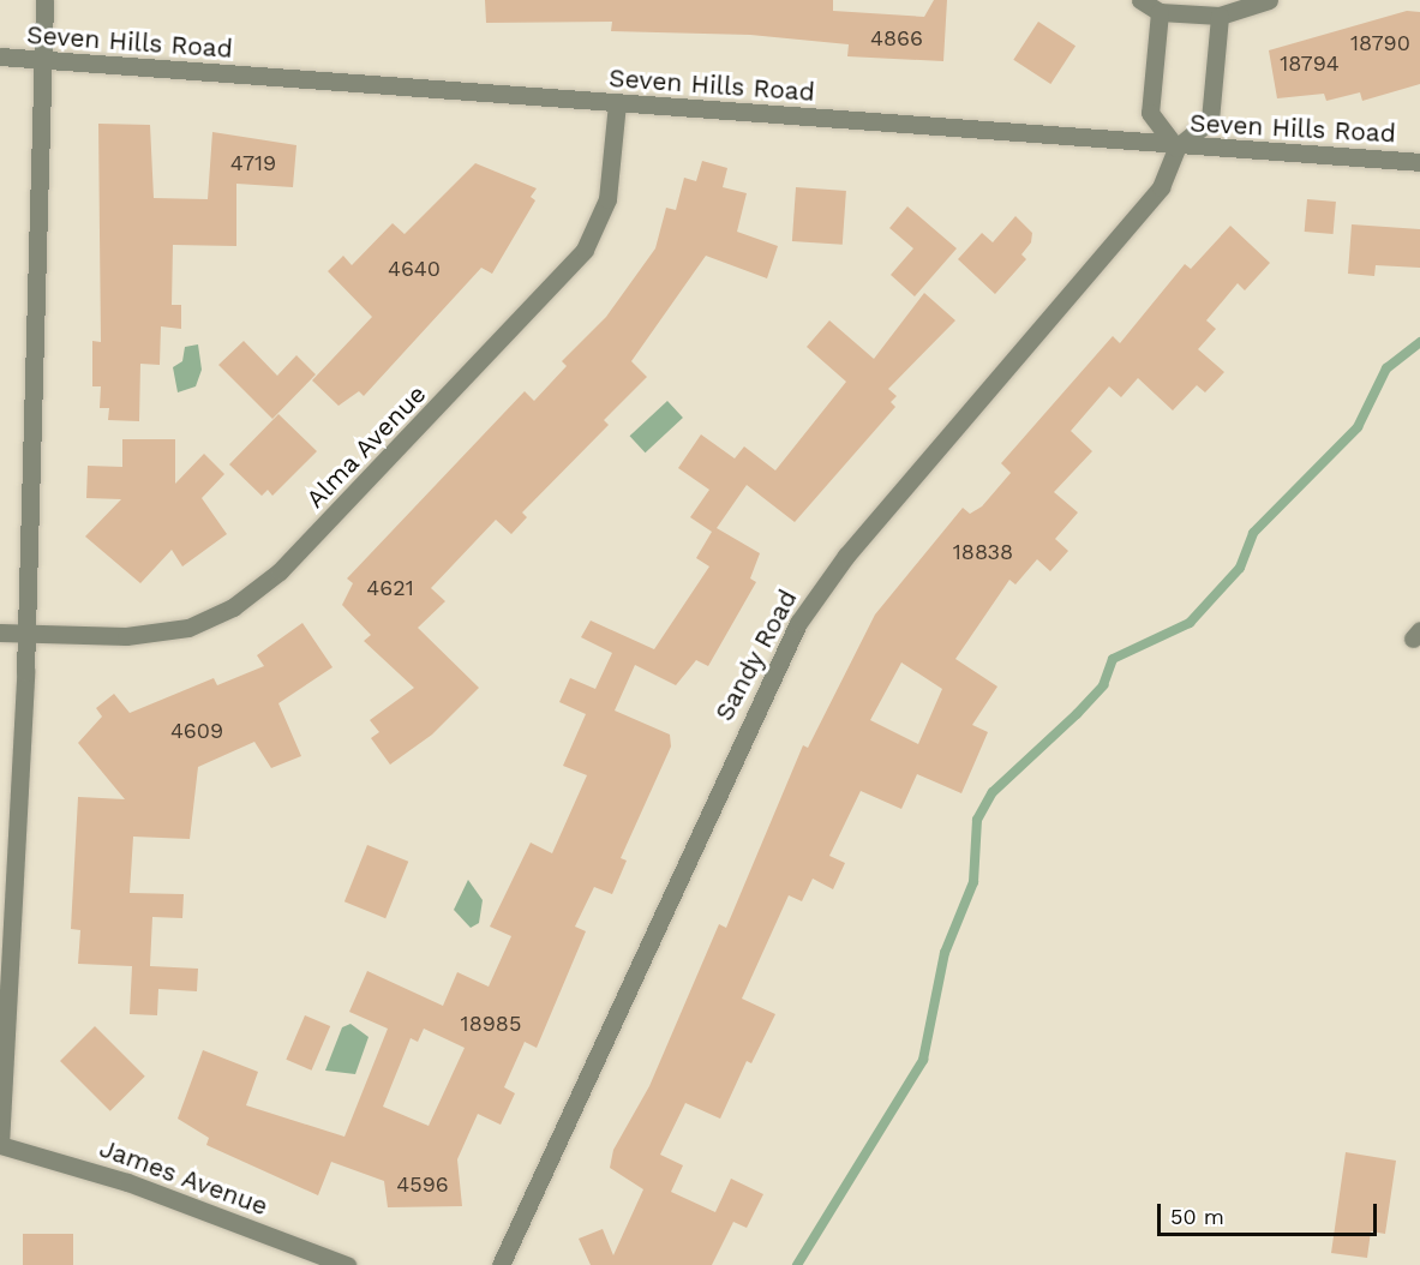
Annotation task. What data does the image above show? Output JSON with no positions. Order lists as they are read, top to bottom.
{
  "streets": {
    "street": [
      "Seven Hills Road",
      "Alma Avenue",
      "Sandy Road",
      "James Avenue"
    ]
  },
  "crossings": [
    ["Seven Hills Road", "Alma Avenue"],
    ["Seven Hills Road", "Sandy Road"]
  ],
  "house_numbers": [
    "4866",
    "18790",
    "18794",
    "4719",
    "4640",
    "18838",
    "4621",
    "4609",
    "18985",
    "4596"
  ],
  "scale_bar": "50 m"
}
